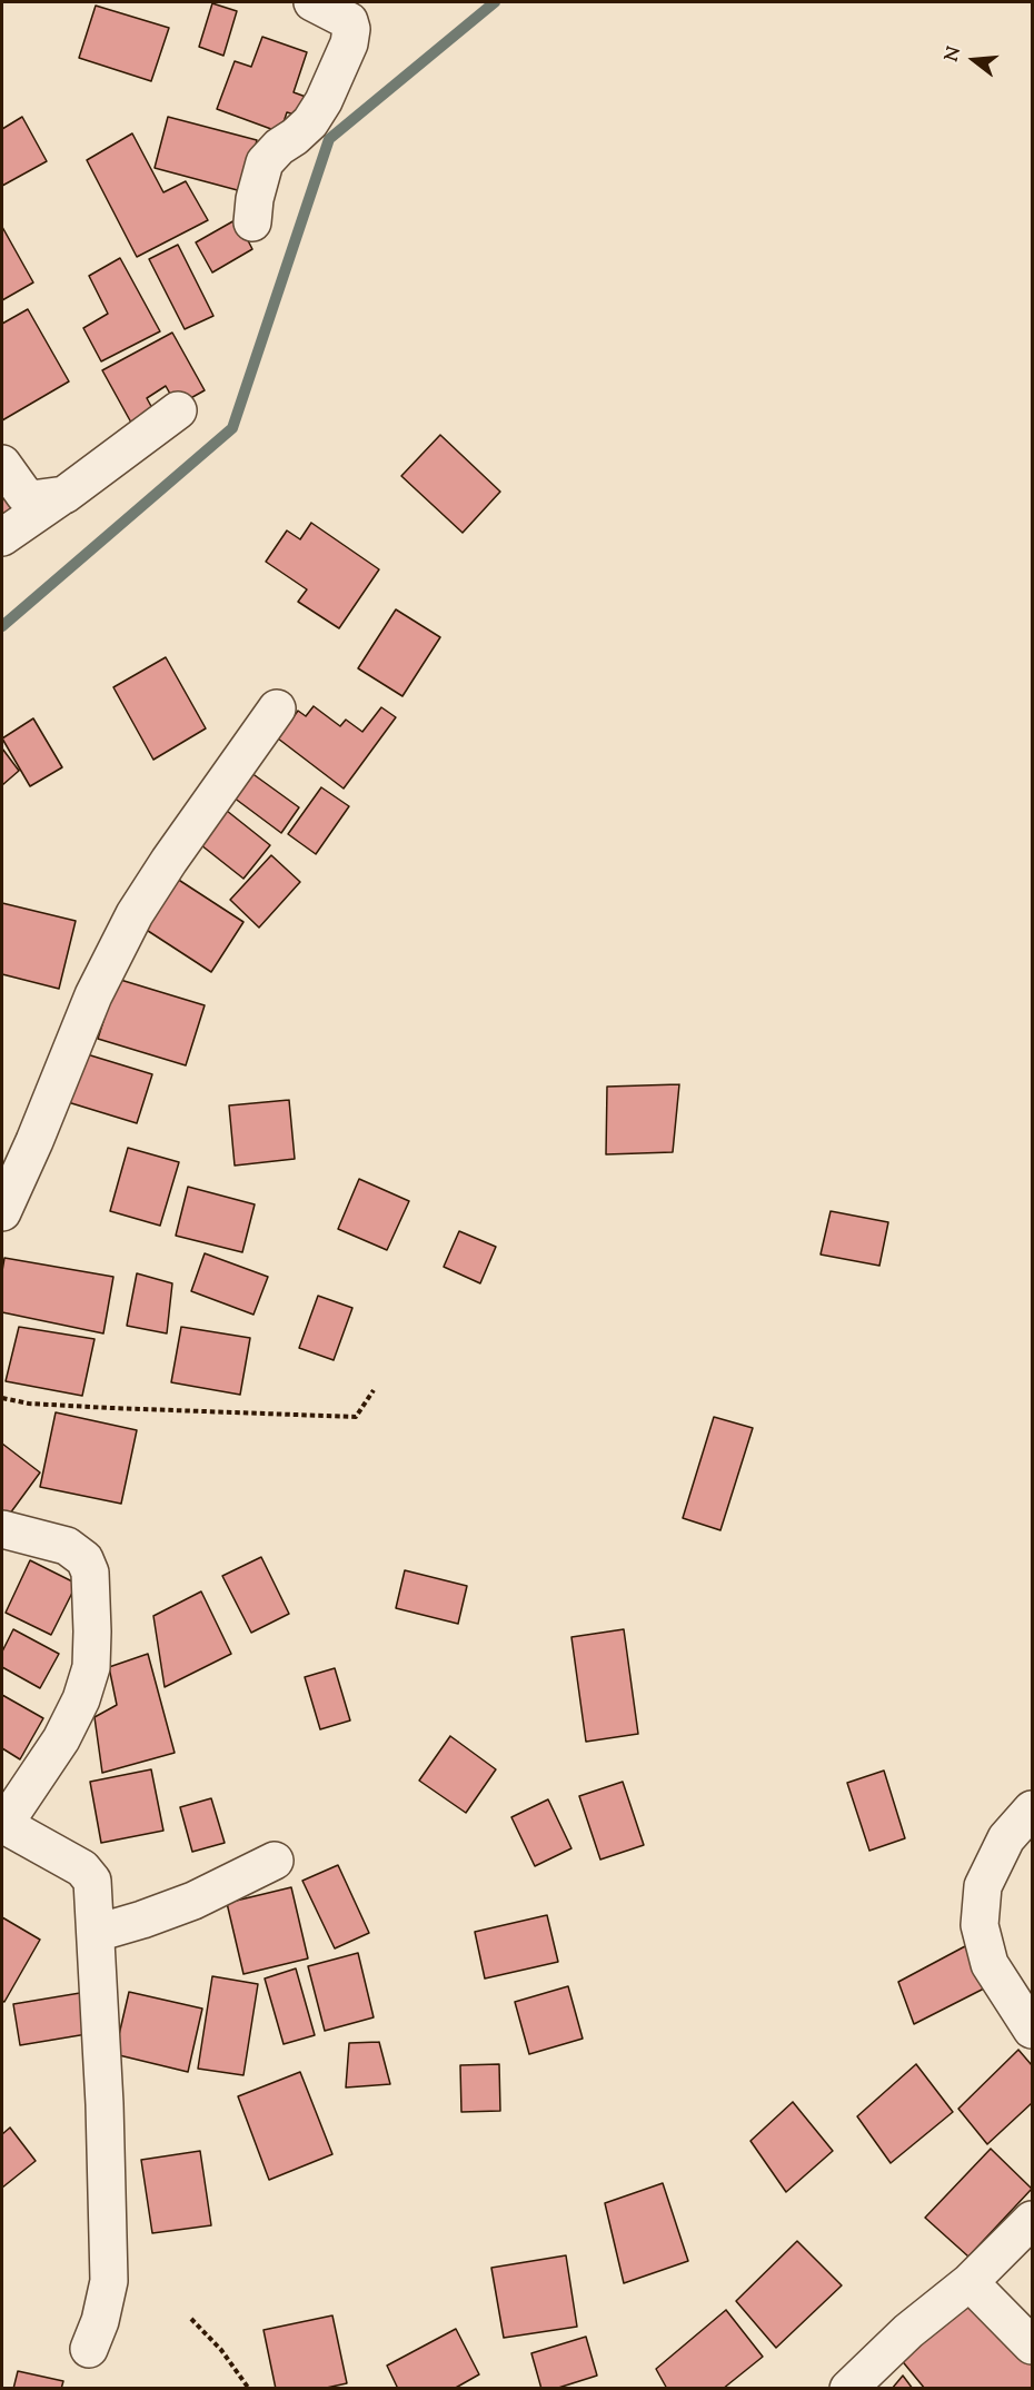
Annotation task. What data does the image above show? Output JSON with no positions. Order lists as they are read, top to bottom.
{
  "north": "left"
}
